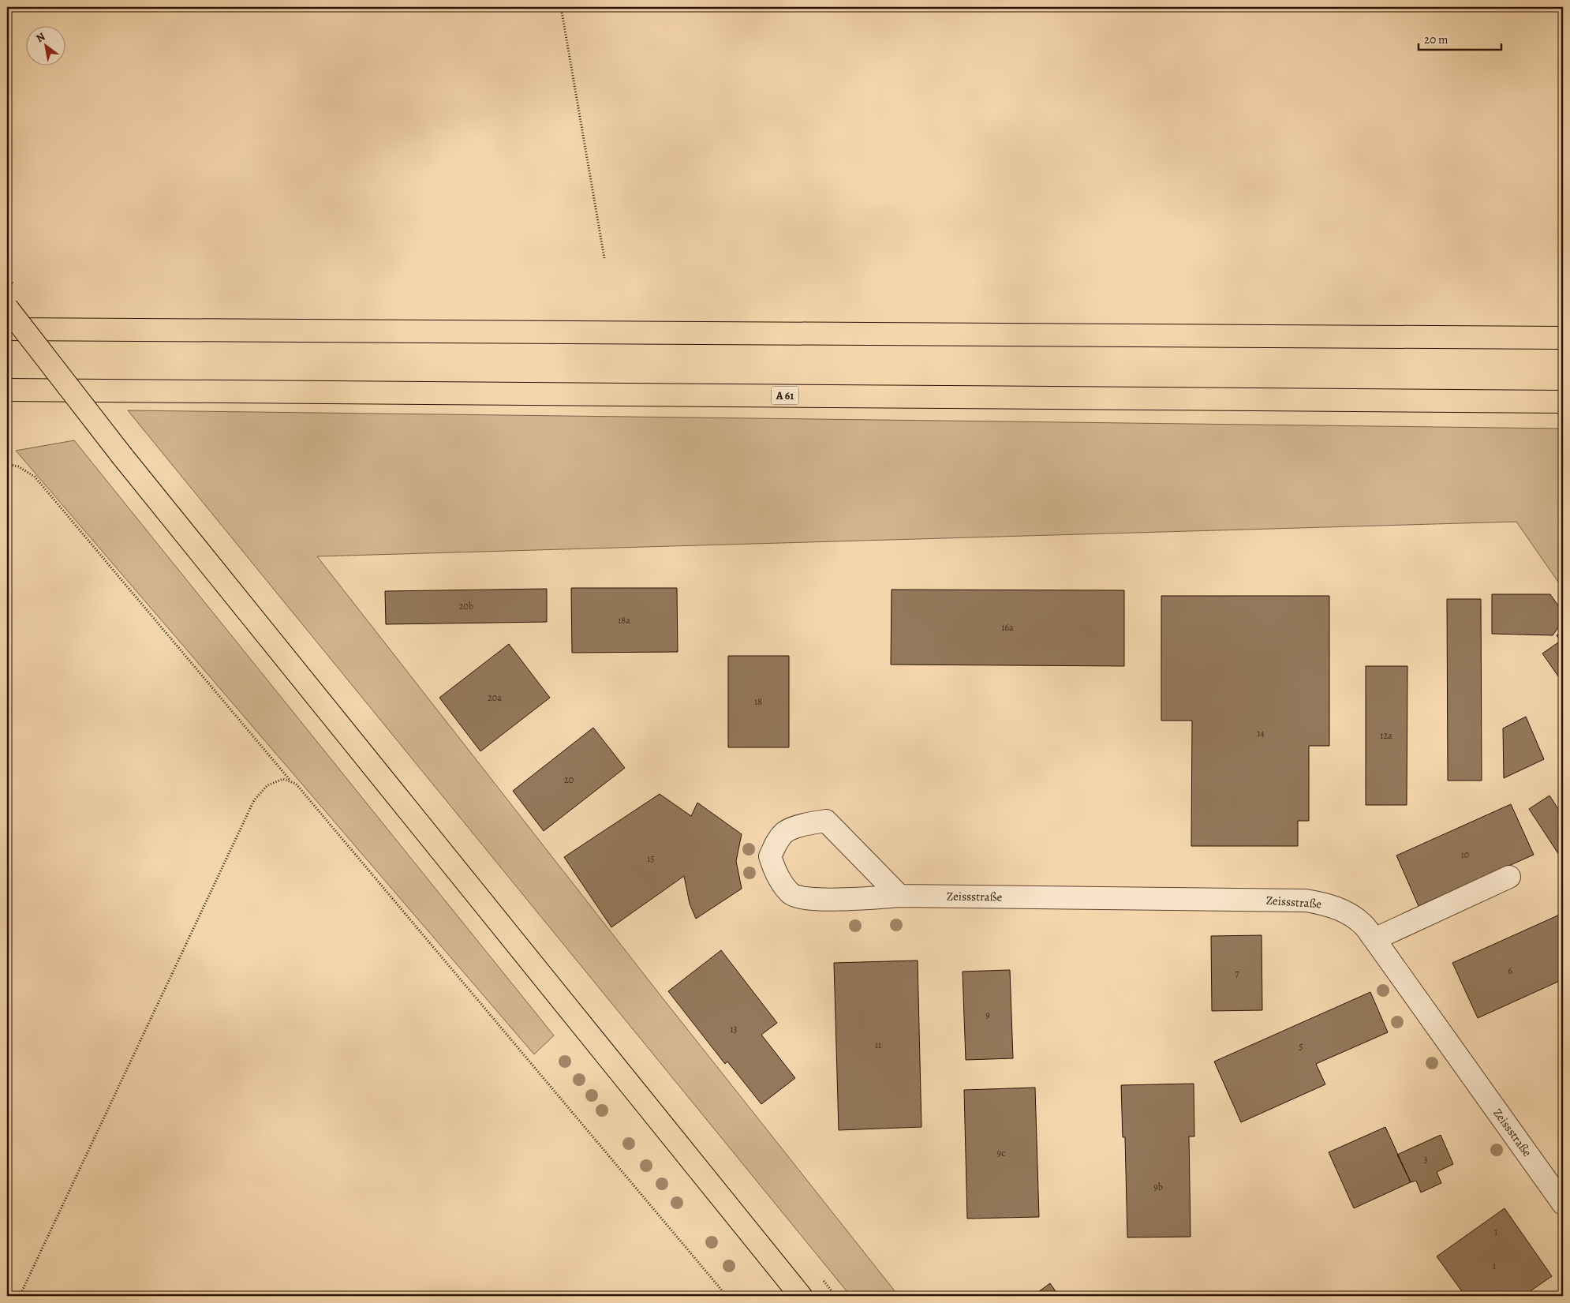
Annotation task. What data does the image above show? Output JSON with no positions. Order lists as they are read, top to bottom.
{
  "streets": {
    "main road": ["A 61"],
    "street": ["Zeissstraße"]
  },
  "house_numbers": [
    "20b",
    "18a",
    "16a",
    "20a",
    "18",
    "14",
    "12a",
    "20",
    "10",
    "15",
    "6",
    "7",
    "9",
    "13",
    "11",
    "5",
    "9c",
    "3",
    "9b",
    "1",
    "1"
  ],
  "scale_bar": "20 m",
  "north": "top left"
}
